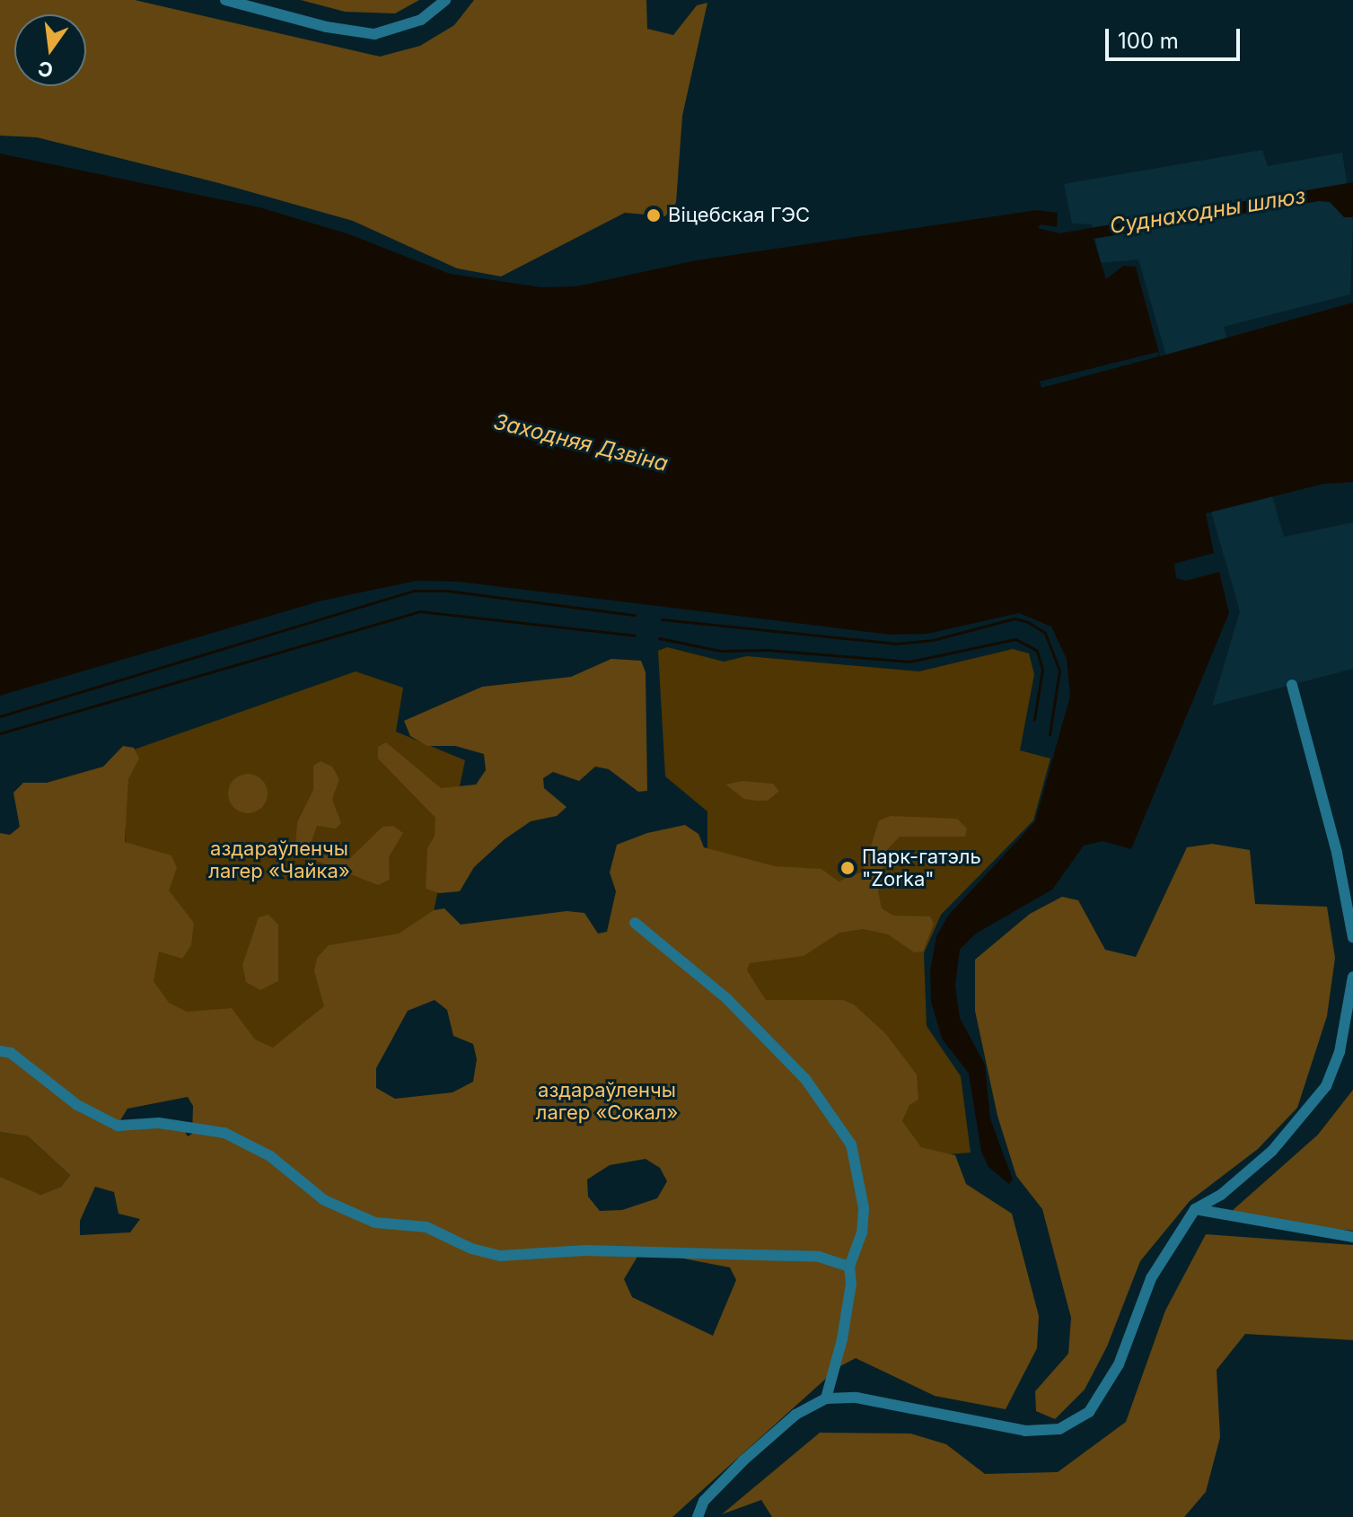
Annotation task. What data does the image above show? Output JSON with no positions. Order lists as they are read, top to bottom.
{
  "water": ["Суднаходны шлюз", "Заходняя Дзвіна"],
  "parks": ["аздараўленчы лагер «Чайка»", "аздараўленчы лагер «Сокал»"],
  "places": ["Віцебская ГЭС", "Парк-гатэль \"Zorka\""],
  "scale_bar": "100 m",
  "north": "bottom"
}
